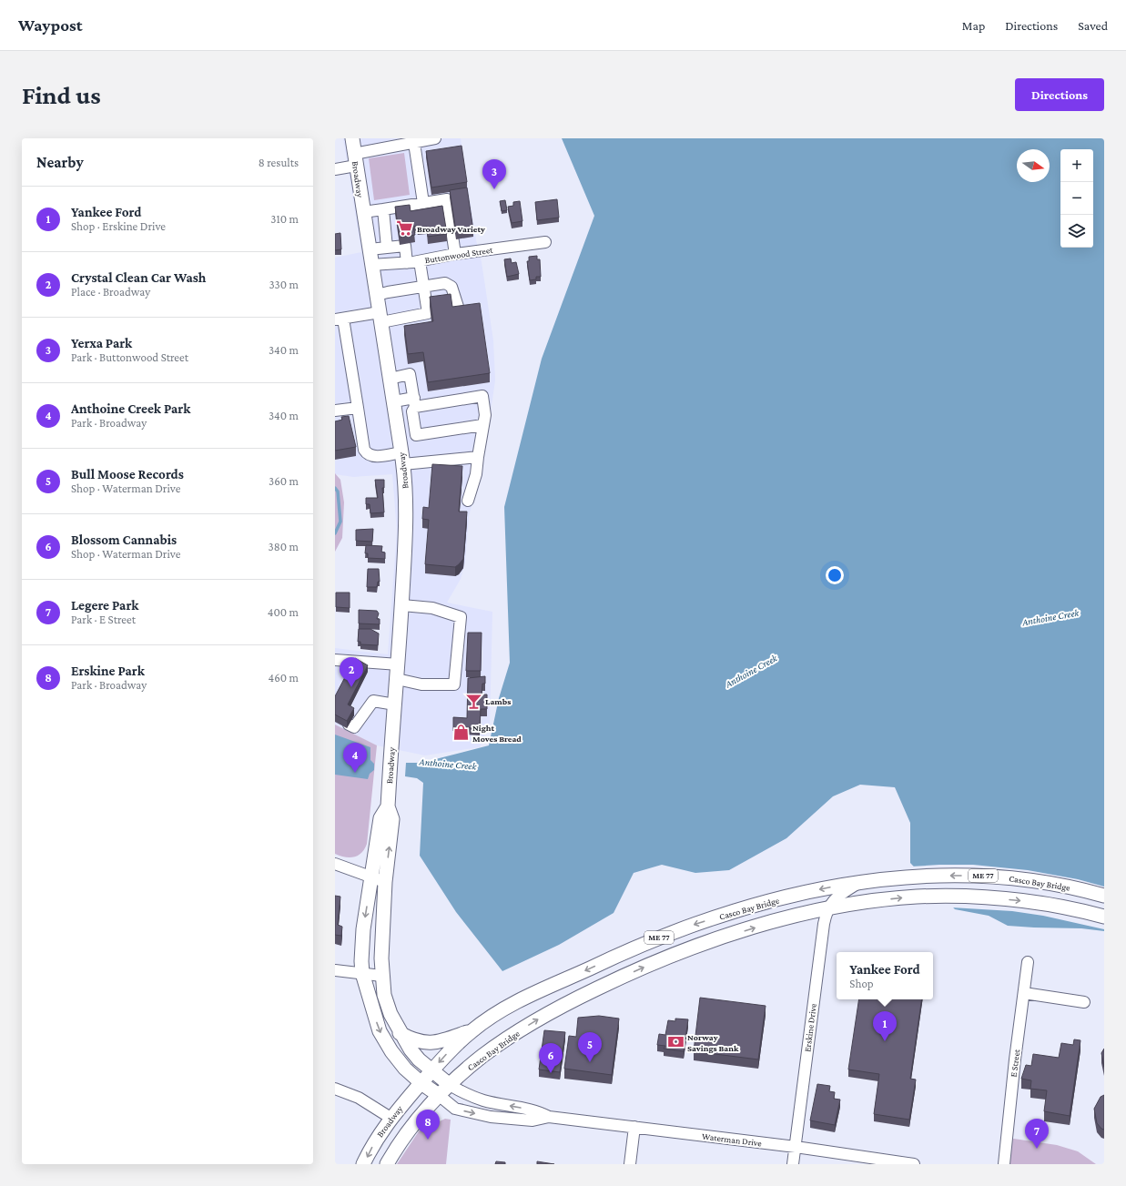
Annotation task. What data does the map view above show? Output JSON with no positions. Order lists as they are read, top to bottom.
{
  "streets": {
    "main road": [
      "Broadway",
      "ME 77",
      "Casco Bay Bridge",
      "Waterman Drive"
    ],
    "street": ["Buttonwood Street", "Erskine Drive", "E Street"]
  },
  "crossings": [
    ["Broadway", "Buttonwood Street"],
    ["Broadway", "Casco Bay Bridge"],
    ["Broadway", "Waterman Drive"],
    ["ME 77", "Casco Bay Bridge"],
    ["ME 77", "Waterman Drive"],
    ["Casco Bay Bridge", "Erskine Drive"],
    ["Casco Bay Bridge", "Waterman Drive"],
    ["Erskine Drive", "Waterman Drive"]
  ],
  "water": ["Anthoine Creek"],
  "places": {
    "supermarket": ["Broadway Variety"],
    "bar": ["Lambs"],
    "shop": ["Night Moves Bread"],
    "bank": ["Norway Savings Bank"]
  },
  "north": "right",
  "page": {
    "header": "Waypost",
    "nav": ["Map", "Directions", "Saved"],
    "buttons": "Directions",
    "title": "Find us",
    "heading": ["Nearby", "8 results"],
    "map_buttons": ["+", "−"],
    "pins": [
      "3",
      "2",
      "4",
      "1",
      "5",
      "6",
      "8",
      "7"
    ],
    "list": [
      {
        "mark": "1",
        "name": "Yankee Ford",
        "note": "Shop · Erskine Drive",
        "value": "310 m"
      },
      {
        "mark": "2",
        "name": "Crystal Clean Car Wash",
        "note": "Place · Broadway",
        "value": "330 m"
      },
      {
        "mark": "3",
        "name": "Yerxa Park",
        "note": "Park · Buttonwood Street",
        "value": "340 m"
      },
      {
        "mark": "4",
        "name": "Anthoine Creek Park",
        "note": "Park · Broadway",
        "value": "340 m"
      },
      {
        "mark": "5",
        "name": "Bull Moose Records",
        "note": "Shop · Waterman Drive",
        "value": "360 m"
      },
      {
        "mark": "6",
        "name": "Blossom Cannabis",
        "note": "Shop · Waterman Drive",
        "value": "380 m"
      },
      {
        "mark": "7",
        "name": "Legere Park",
        "note": "Park · E Street",
        "value": "400 m"
      },
      {
        "mark": "8",
        "name": "Erskine Park",
        "note": "Park · Broadway",
        "value": "460 m"
      }
    ],
    "popup": ["Yankee Ford", "Shop"]
  }
}
